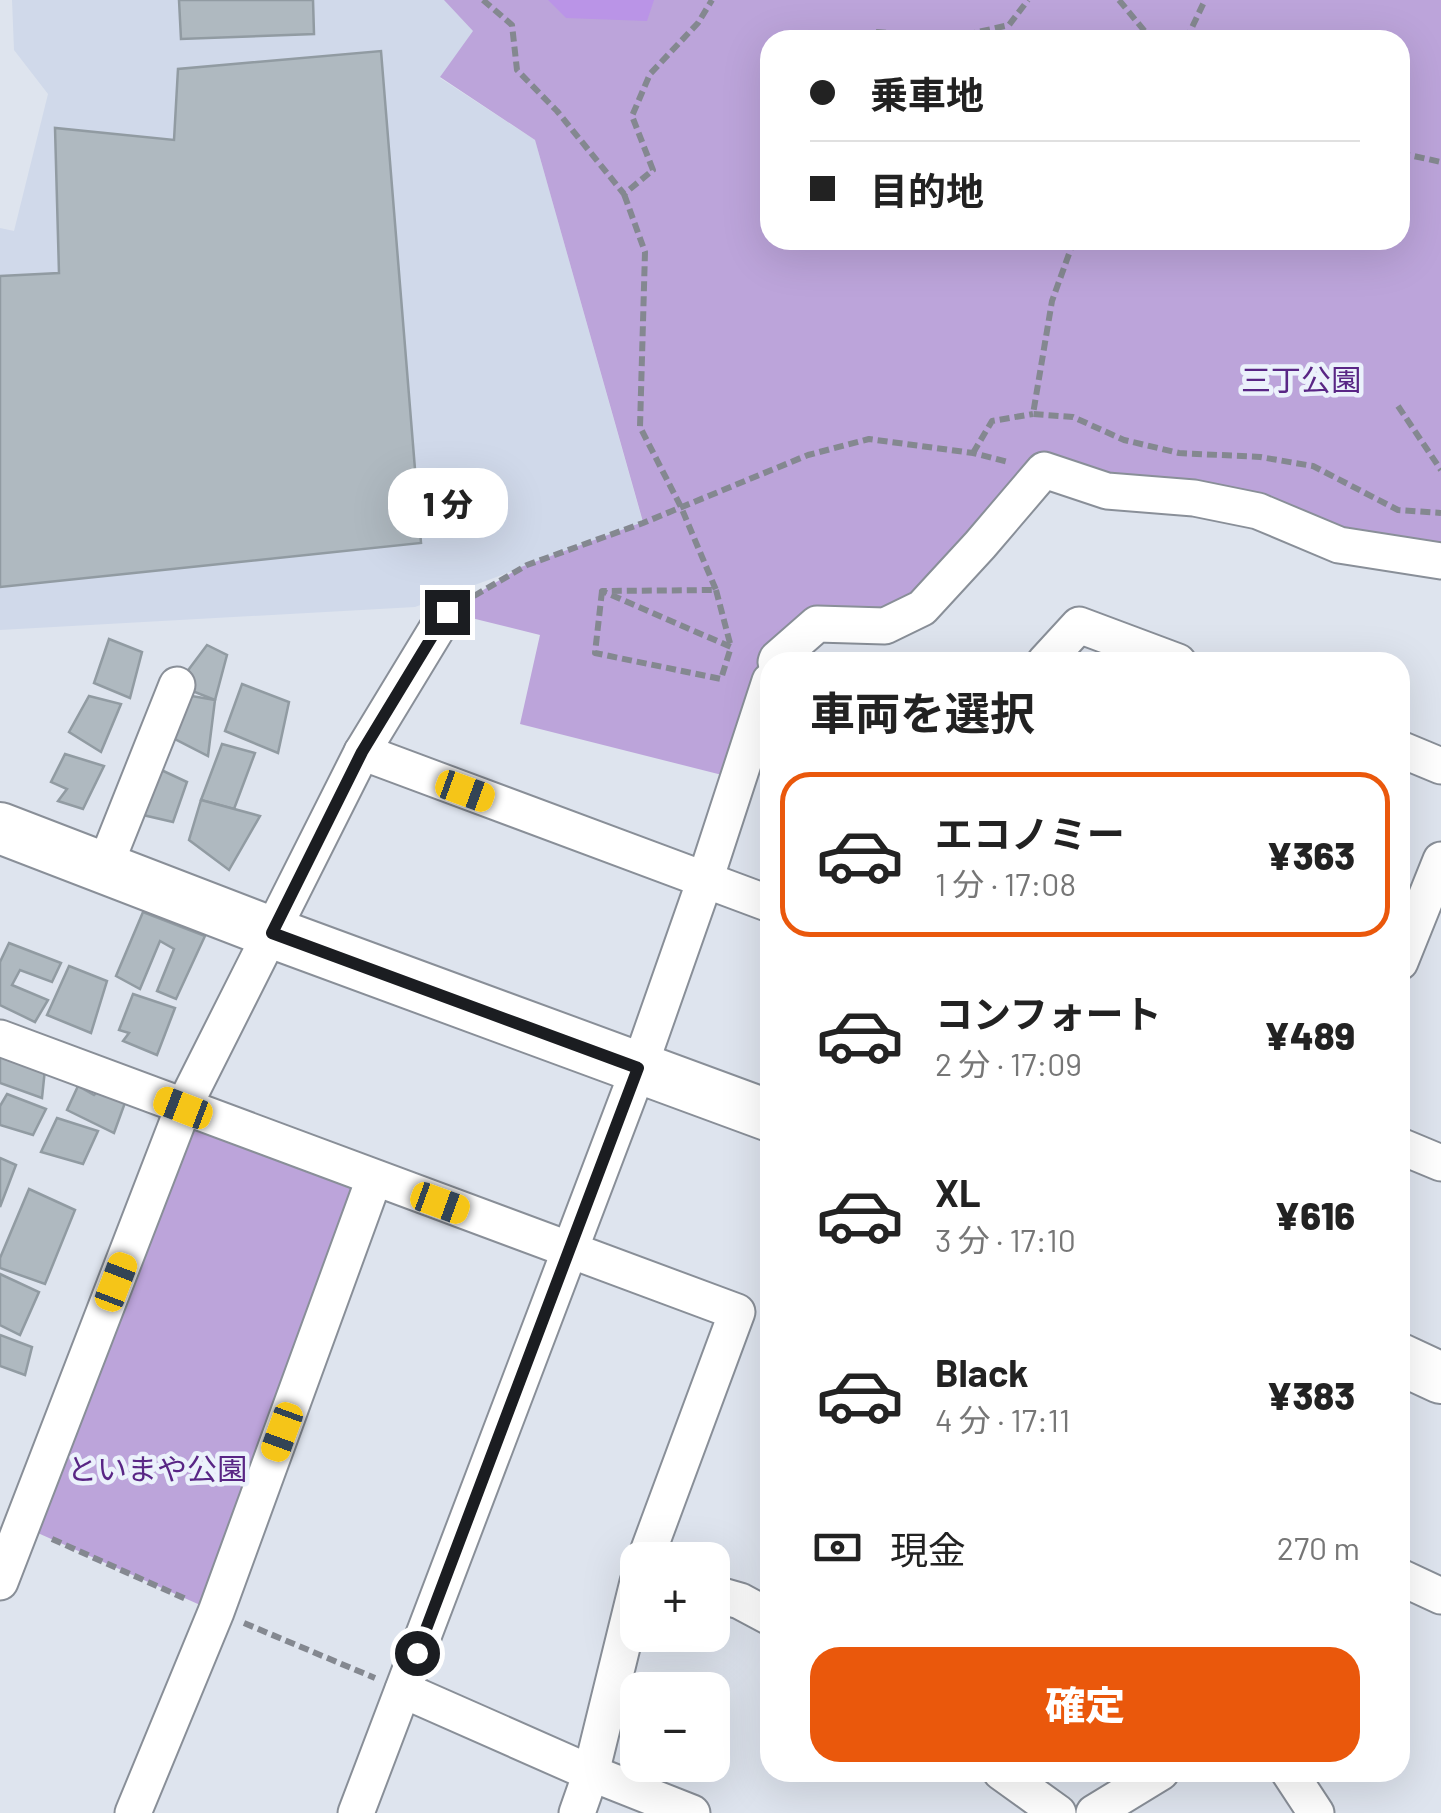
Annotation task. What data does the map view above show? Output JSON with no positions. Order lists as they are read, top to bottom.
{
  "parks": ["三丁公園", "といまや公園"],
  "page": {
    "banner": ["乗車地", "目的地"],
    "bubble": "1 分",
    "heading": "車両を選択",
    "list": [
      {
        "name": "エコノミー",
        "note": "1 分 · 17:08",
        "value": "¥363"
      },
      {
        "name": "コンフォート",
        "note": "2 分 · 17:09",
        "value": "¥489"
      },
      {
        "name": "XL",
        "note": "3 分 · 17:10",
        "value": "¥616"
      },
      {
        "name": "Black",
        "note": "4 分 · 17:11",
        "value": "¥383"
      }
    ],
    "pay": ["現金", "270 m"],
    "map_buttons": ["+", "−"],
    "buttons": "確定"
  }
}
